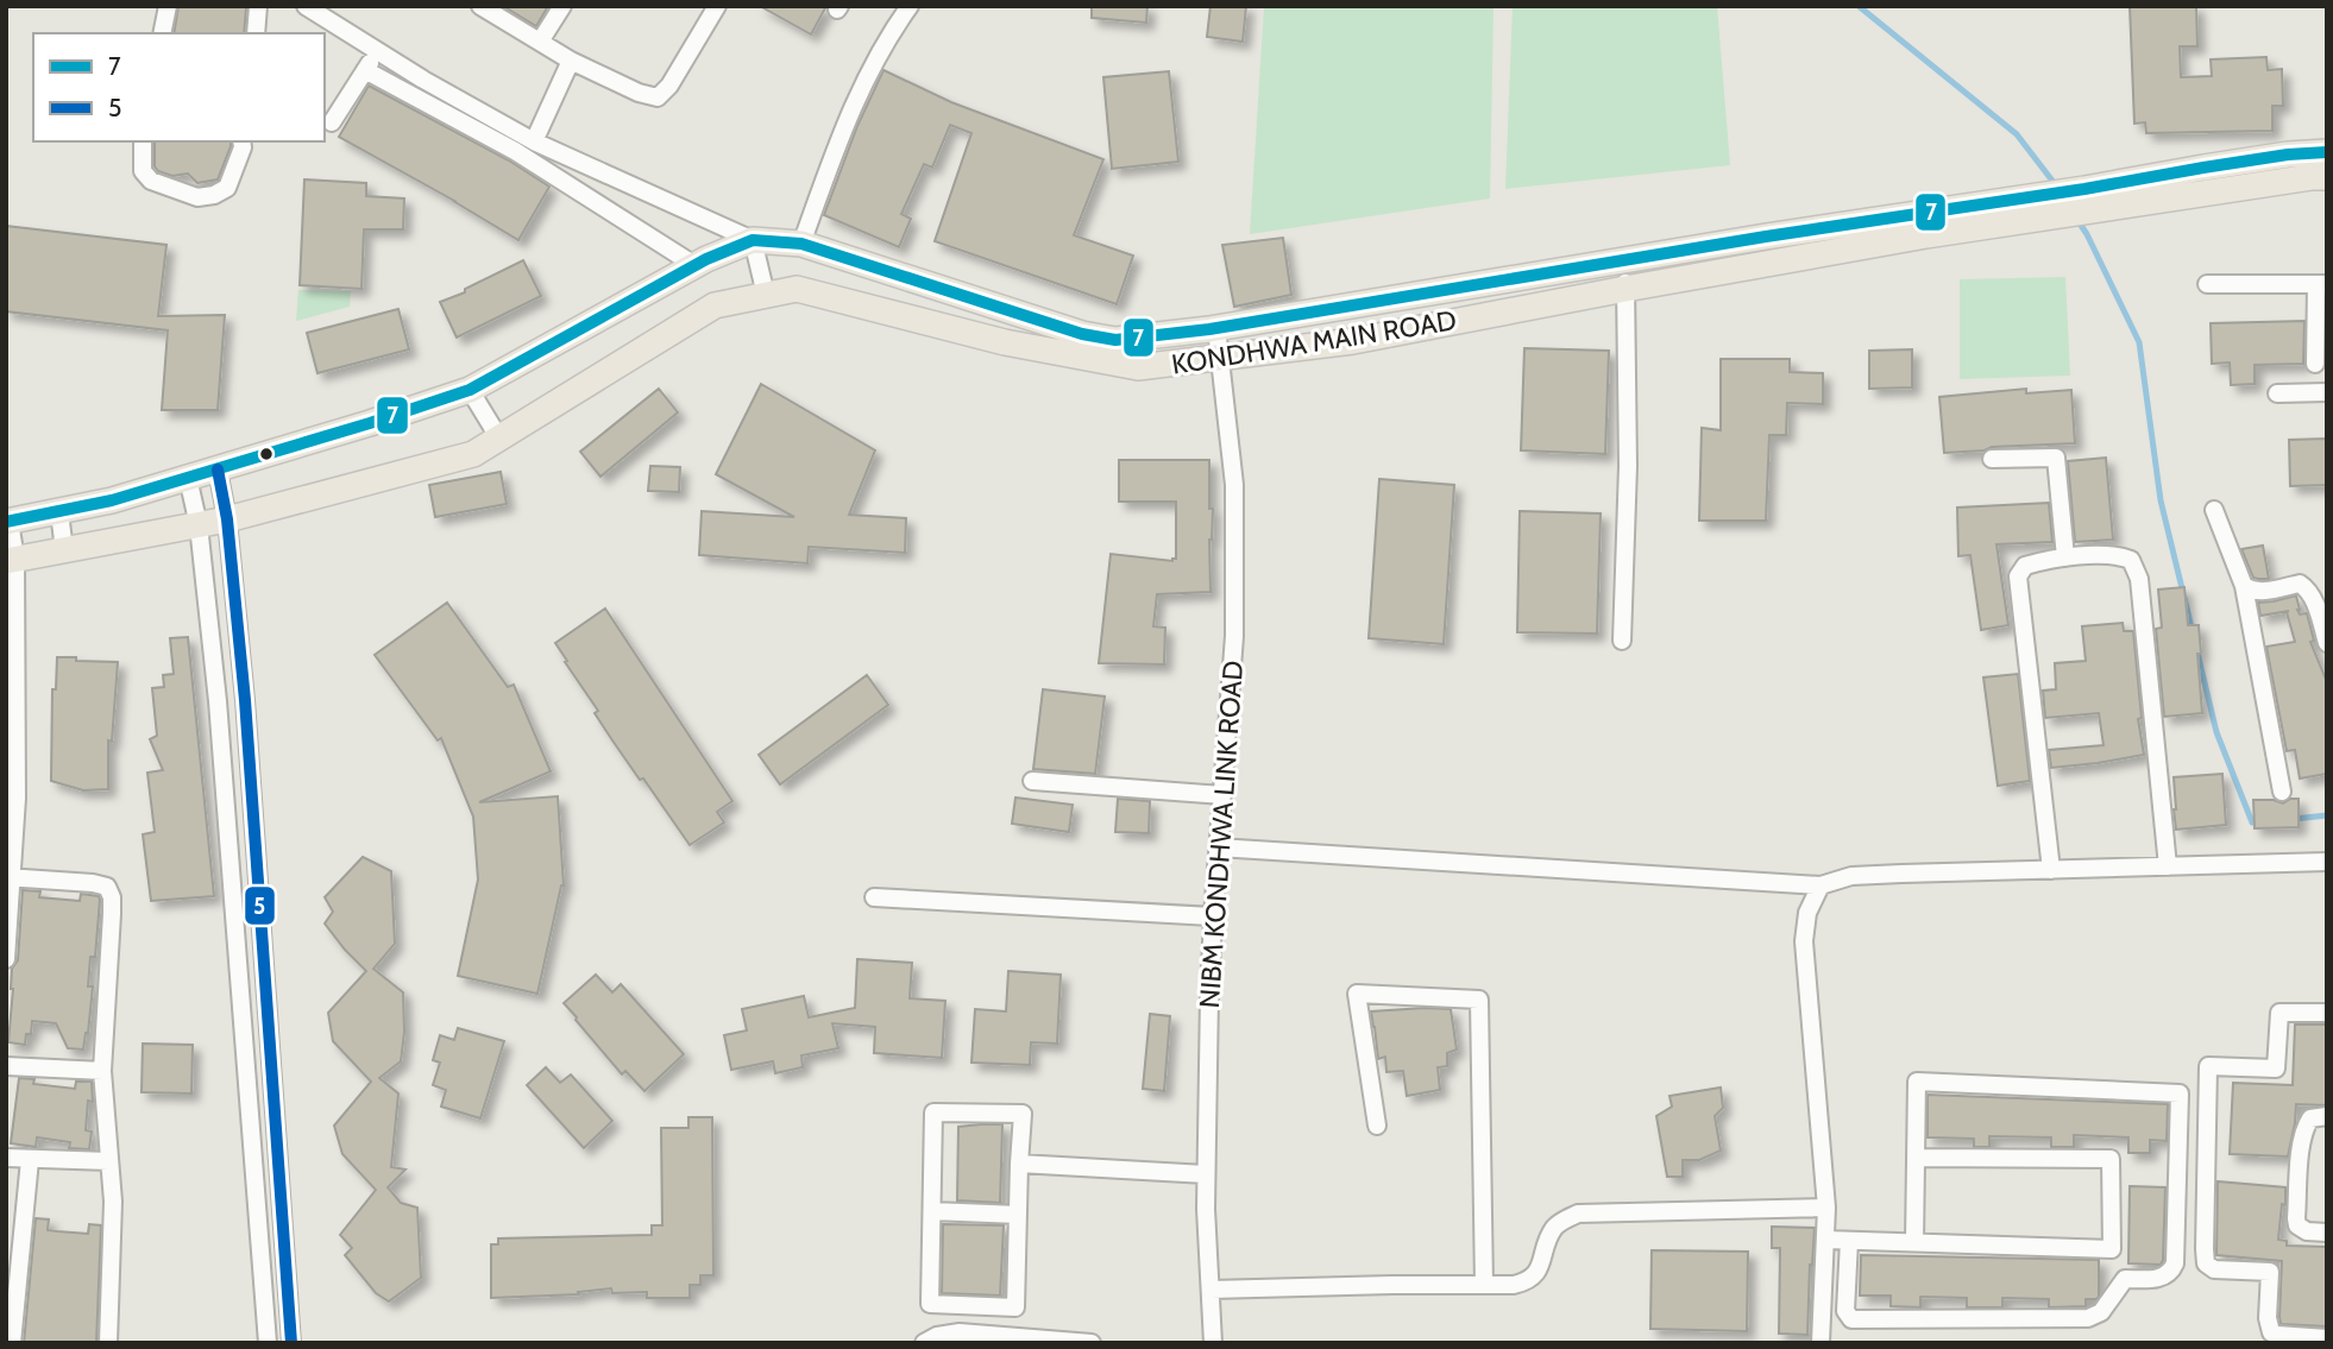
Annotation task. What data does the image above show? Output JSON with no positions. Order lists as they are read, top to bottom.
{
  "streets": {
    "main road": ["KONDHWA MAIN ROAD"],
    "street": ["NIBM KONDHWA LINK ROAD"]
  },
  "crossings": [
    ["KONDHWA MAIN ROAD", "NIBM KONDHWA LINK ROAD"]
  ],
  "lines": ["transit line 7", "transit line 5"],
  "legend": ["7", "5"]
}
